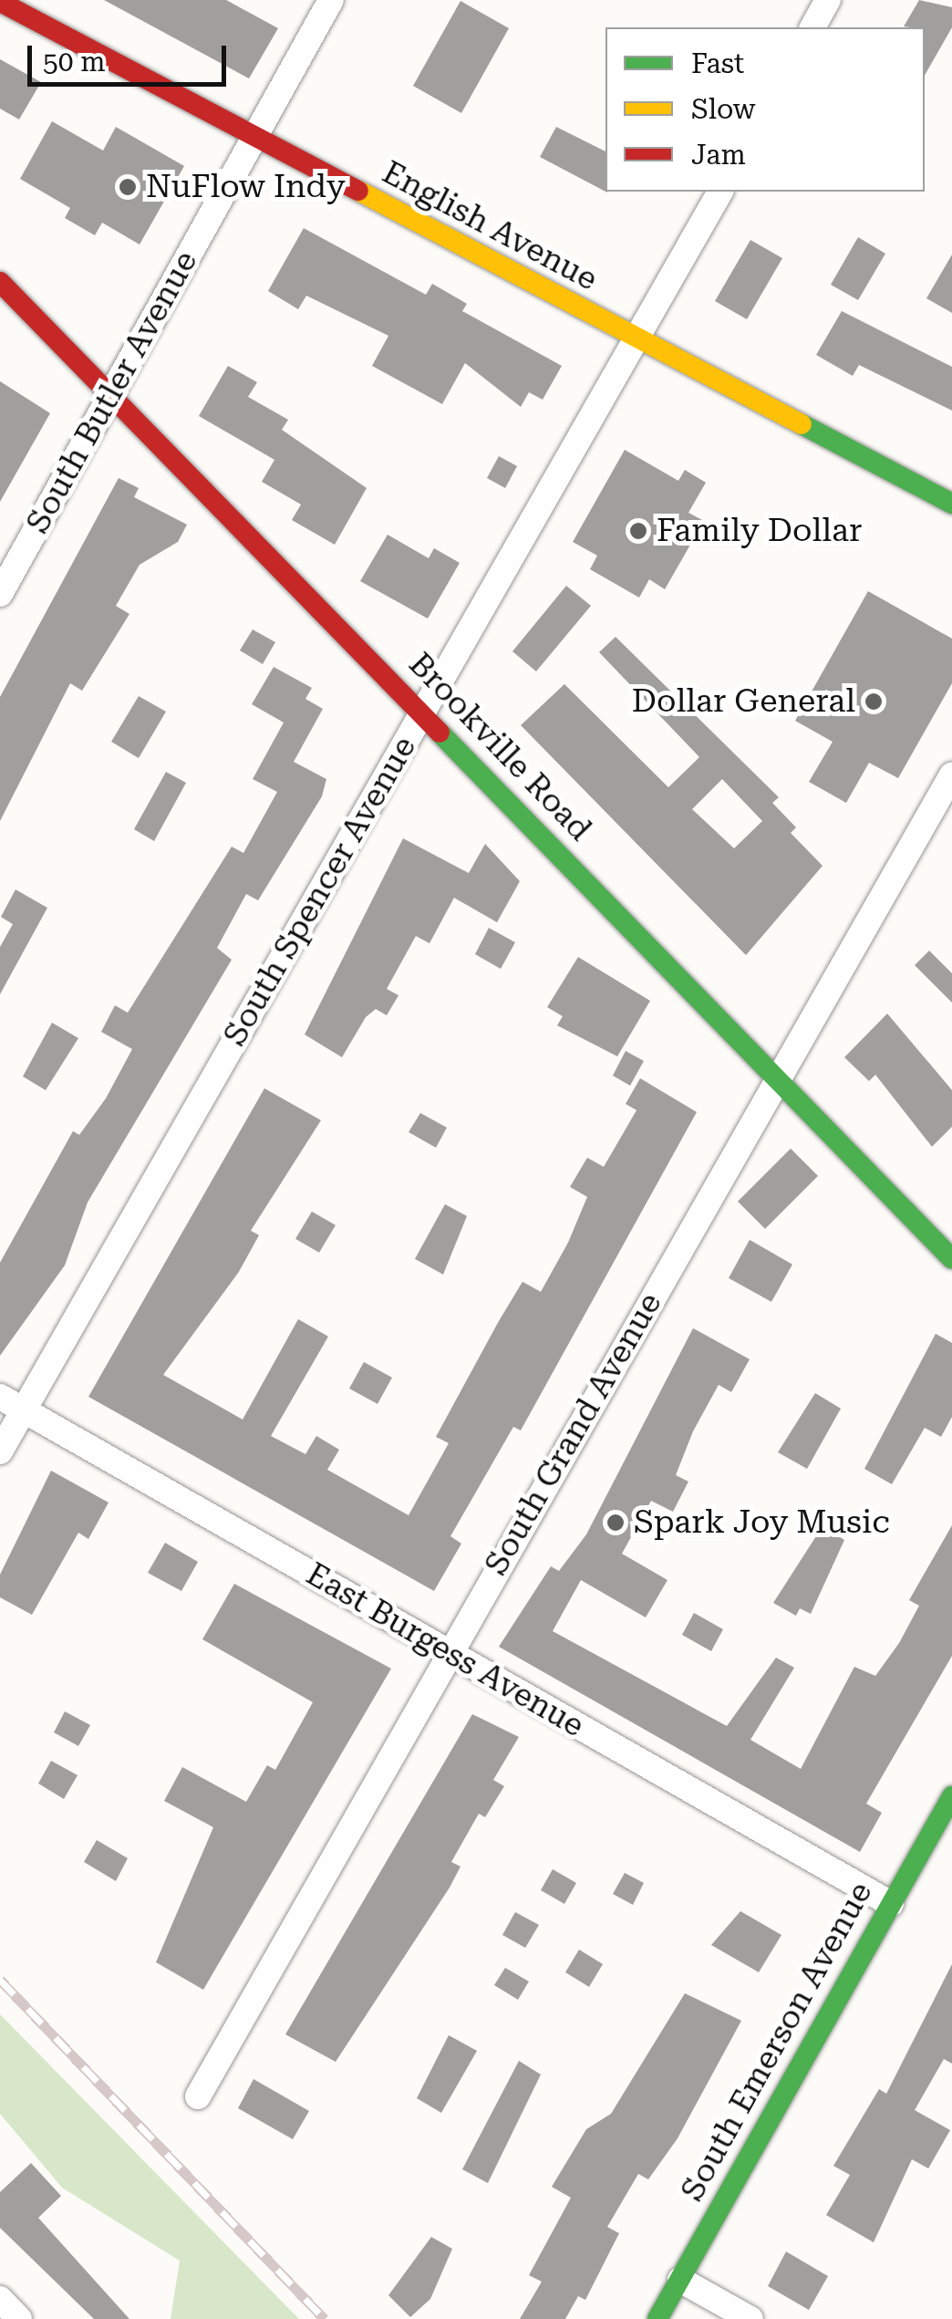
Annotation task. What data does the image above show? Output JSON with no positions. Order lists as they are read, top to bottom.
{
  "streets": {
    "main road": ["English Avenue", "Brookville Road", "South Emerson Avenue"],
    "street": [
      "South Butler Avenue",
      "South Spencer Avenue",
      "South Grand Avenue",
      "East Burgess Avenue"
    ]
  },
  "crossings": [
    ["English Avenue", "South Butler Avenue"],
    ["English Avenue", "South Spencer Avenue"],
    ["South Butler Avenue", "Brookville Road"],
    ["Brookville Road", "South Spencer Avenue"],
    ["Brookville Road", "South Grand Avenue"],
    ["South Spencer Avenue", "East Burgess Avenue"],
    ["South Grand Avenue", "East Burgess Avenue"],
    ["East Burgess Avenue", "South Emerson Avenue"]
  ],
  "places": [
    "NuFlow Indy",
    "Family Dollar",
    "Dollar General",
    "Spark Joy Music"
  ],
  "legend": ["Fast", "Slow", "Jam"],
  "scale_bar": "50 m"
}
